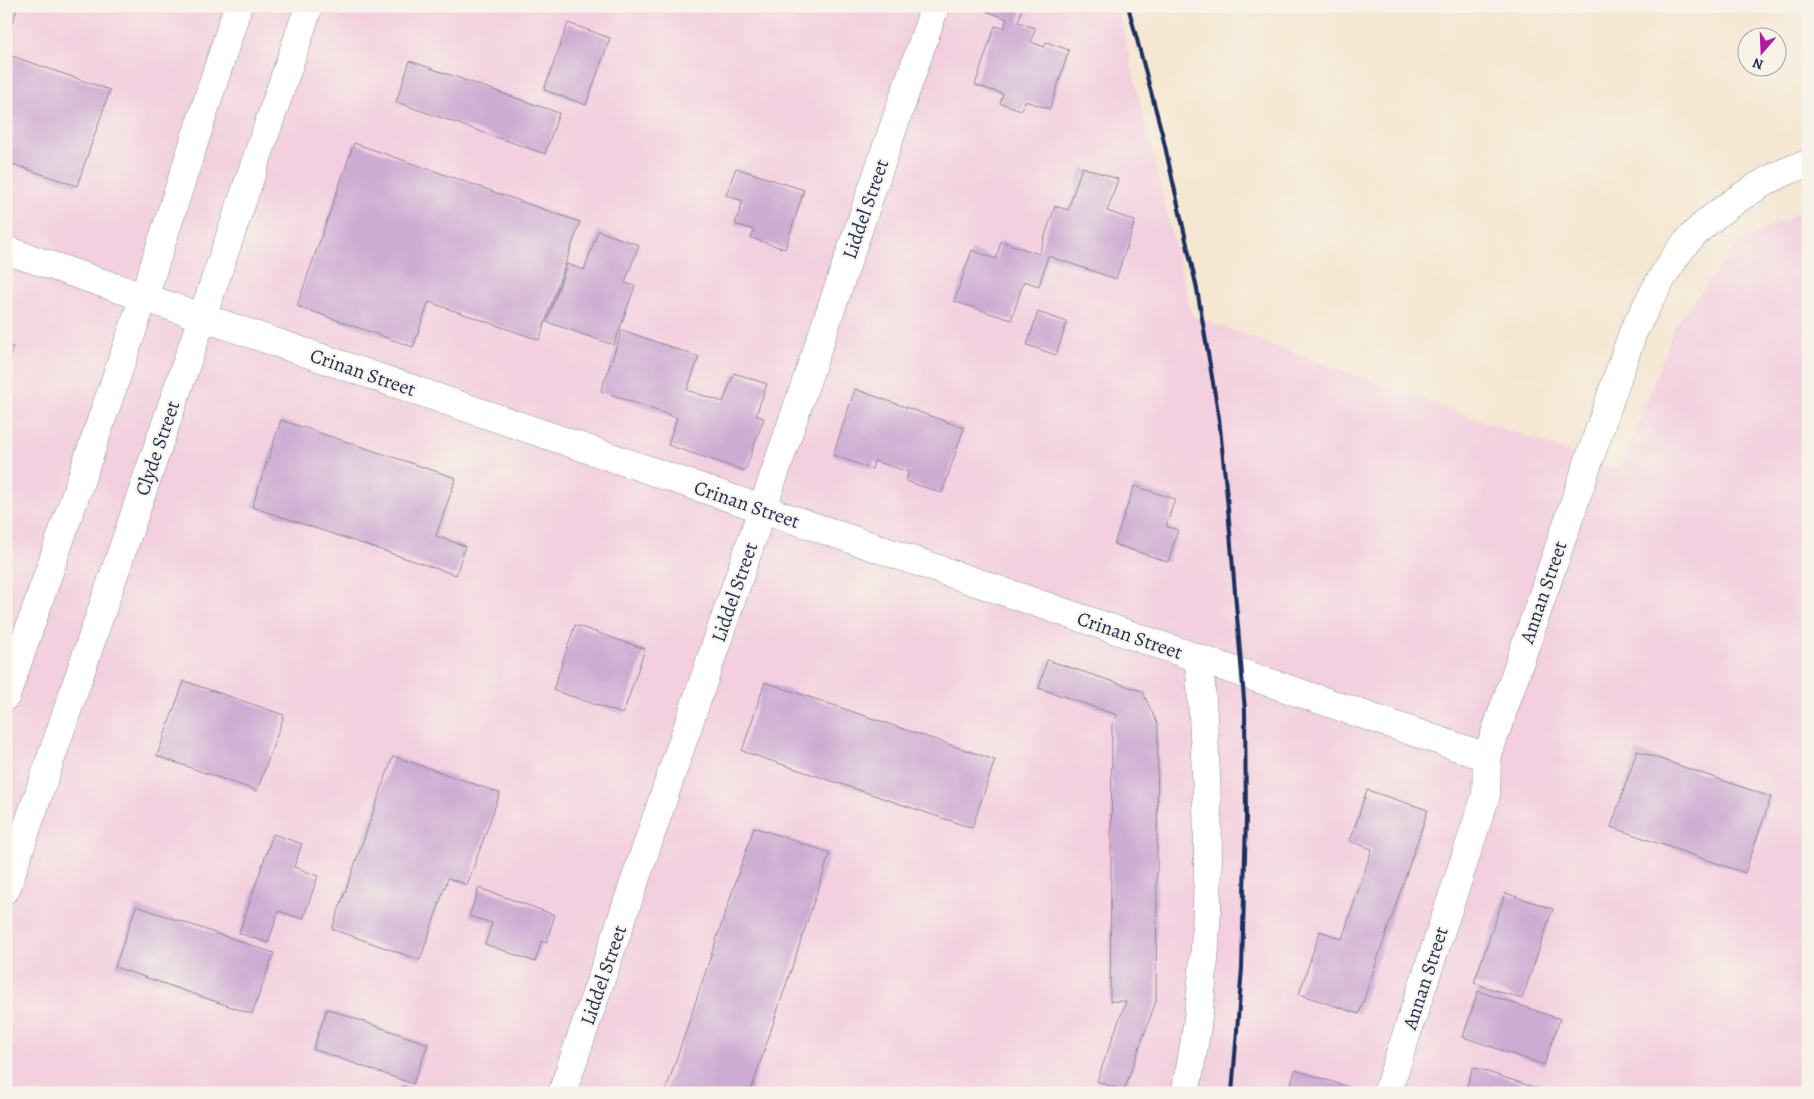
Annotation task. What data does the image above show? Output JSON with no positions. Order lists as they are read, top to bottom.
{
  "streets": {
    "main road": [
      "Liddel Street",
      "Crinan Street",
      "Clyde Street",
      "Annan Street"
    ]
  },
  "crossings": [
    ["Liddel Street", "Crinan Street"],
    ["Crinan Street", "Clyde Street"],
    ["Crinan Street", "Annan Street"]
  ],
  "north": "bottom"
}
